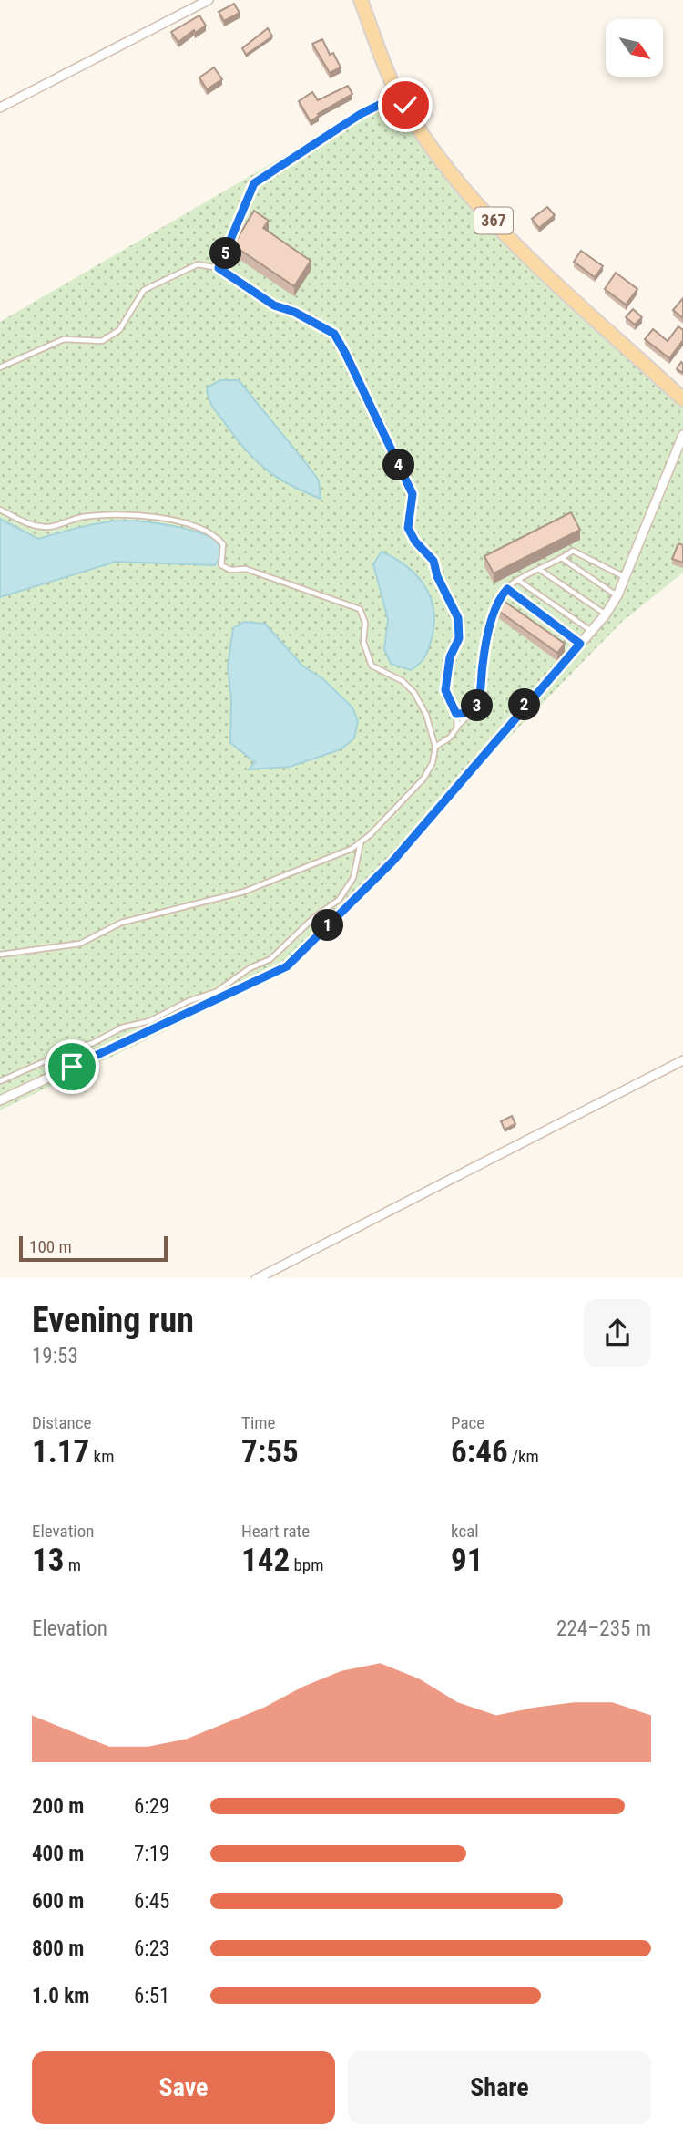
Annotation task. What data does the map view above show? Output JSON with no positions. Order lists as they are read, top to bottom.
{
  "streets": {
    "main road": ["367"]
  },
  "scale_bar": "100 m",
  "north": "bottom right",
  "page": {
    "pins": [
      "5",
      "4",
      "2",
      "3",
      "1"
    ],
    "scale": "100 m",
    "heading": ["Evening run", "19:53"],
    "stats": [
      ["Distance", "1.17 km"],
      ["Time", "7:55"],
      ["Pace", "6:46 /km"],
      ["Elevation", "13 m"],
      ["Heart rate", "142 bpm"],
      ["kcal", "91"]
    ],
    "chart": ["Elevation", "224–235 m"],
    "list": [
      {
        "name": "200 m",
        "note": "6:29"
      },
      {
        "name": "400 m",
        "note": "7:19"
      },
      {
        "name": "600 m",
        "note": "6:45"
      },
      {
        "name": "800 m",
        "note": "6:23"
      },
      {
        "name": "1.0 km",
        "note": "6:51"
      }
    ],
    "buttons": ["Save", "Share"]
  }
}
